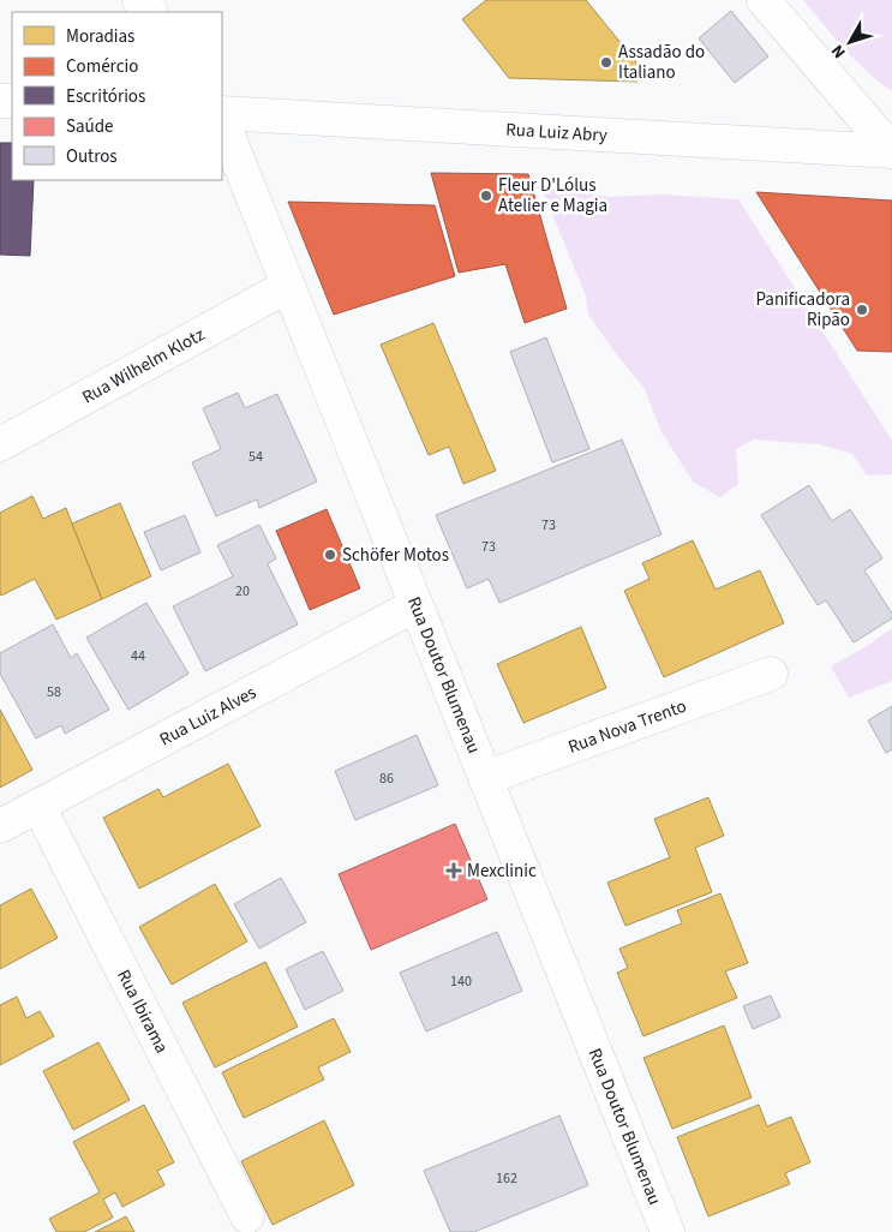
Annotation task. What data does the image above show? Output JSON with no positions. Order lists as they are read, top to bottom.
{
  "streets": {
    "street": [
      "Rua Luiz Abry",
      "Rua Wilhelm Klotz",
      "Rua Doutor Blumenau",
      "Rua Luiz Alves",
      "Rua Nova Trento",
      "Rua Ibirama"
    ]
  },
  "crossings": [
    ["Rua Wilhelm Klotz", "Rua Doutor Blumenau"],
    ["Rua Doutor Blumenau", "Rua Luiz Alves"],
    ["Rua Doutor Blumenau", "Rua Nova Trento"],
    ["Rua Luiz Alves", "Rua Ibirama"]
  ],
  "places": {
    "other": [
      "Assadão do Italiano",
      "Fleur D'Lólus Atelier e Magia",
      "Panificadora Ripão",
      "Schöfer Motos"
    ],
    "health": ["Mexclinic"]
  },
  "house_numbers": [
    "54",
    "73",
    "73",
    "20",
    "44",
    "58",
    "86",
    "140",
    "162"
  ],
  "legend": [
    "Moradias",
    "Comércio",
    "Escritórios",
    "Saúde",
    "Outros"
  ],
  "north": "bottom left"
}
